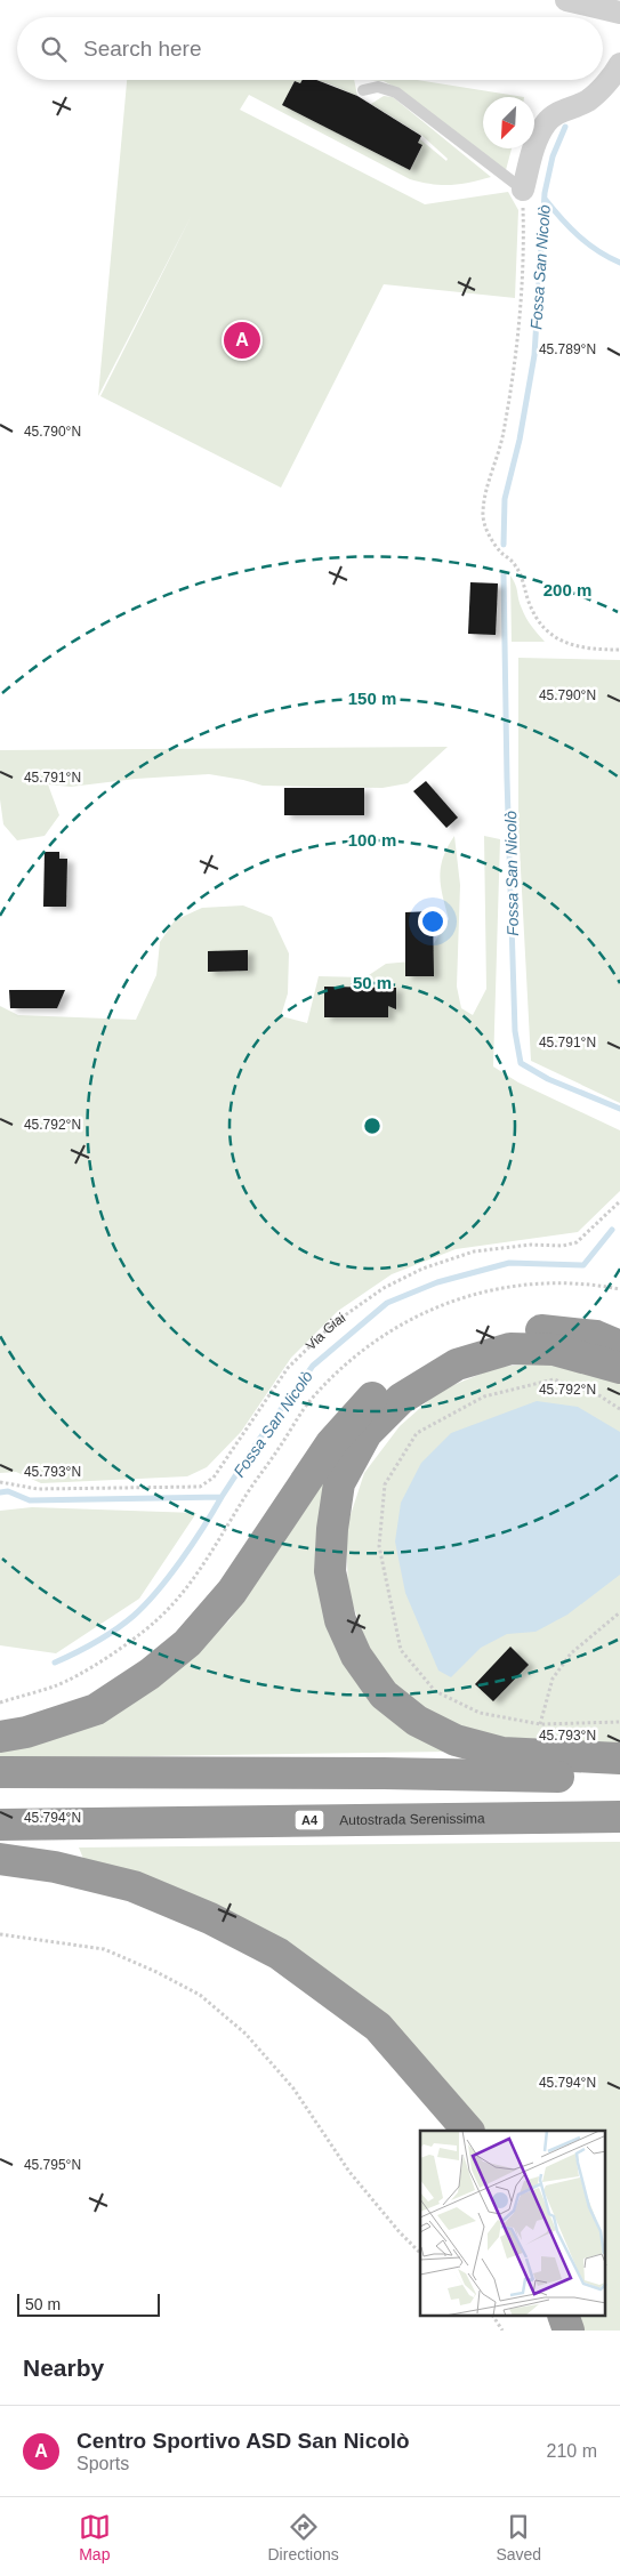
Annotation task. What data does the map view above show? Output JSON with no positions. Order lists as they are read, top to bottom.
{
  "streets": {
    "highway": ["Autostrada Serenissima", "A4"],
    "path": ["Via Giai"]
  },
  "water": ["Fossa San Nicolò"],
  "scale_bar": "50 m",
  "north": "bottom left",
  "page": {
    "search": "Search here",
    "pins": "A",
    "scale": "50 m",
    "heading": "Nearby",
    "list": [
      {
        "mark": "A",
        "name": "Centro Sportivo ASD San Nicolò",
        "note": "Sports",
        "value": "210 m"
      }
    ],
    "nav": ["Map", "Directions", "Saved"]
  },
  "coordinates": [
    "45.789°N",
    "45.790°N",
    "45.791°N",
    "45.792°N",
    "45.793°N",
    "45.794°N",
    "45.795°N"
  ],
  "rings": [
    "200 m",
    "150 m",
    "100 m",
    "50 m"
  ]
}
